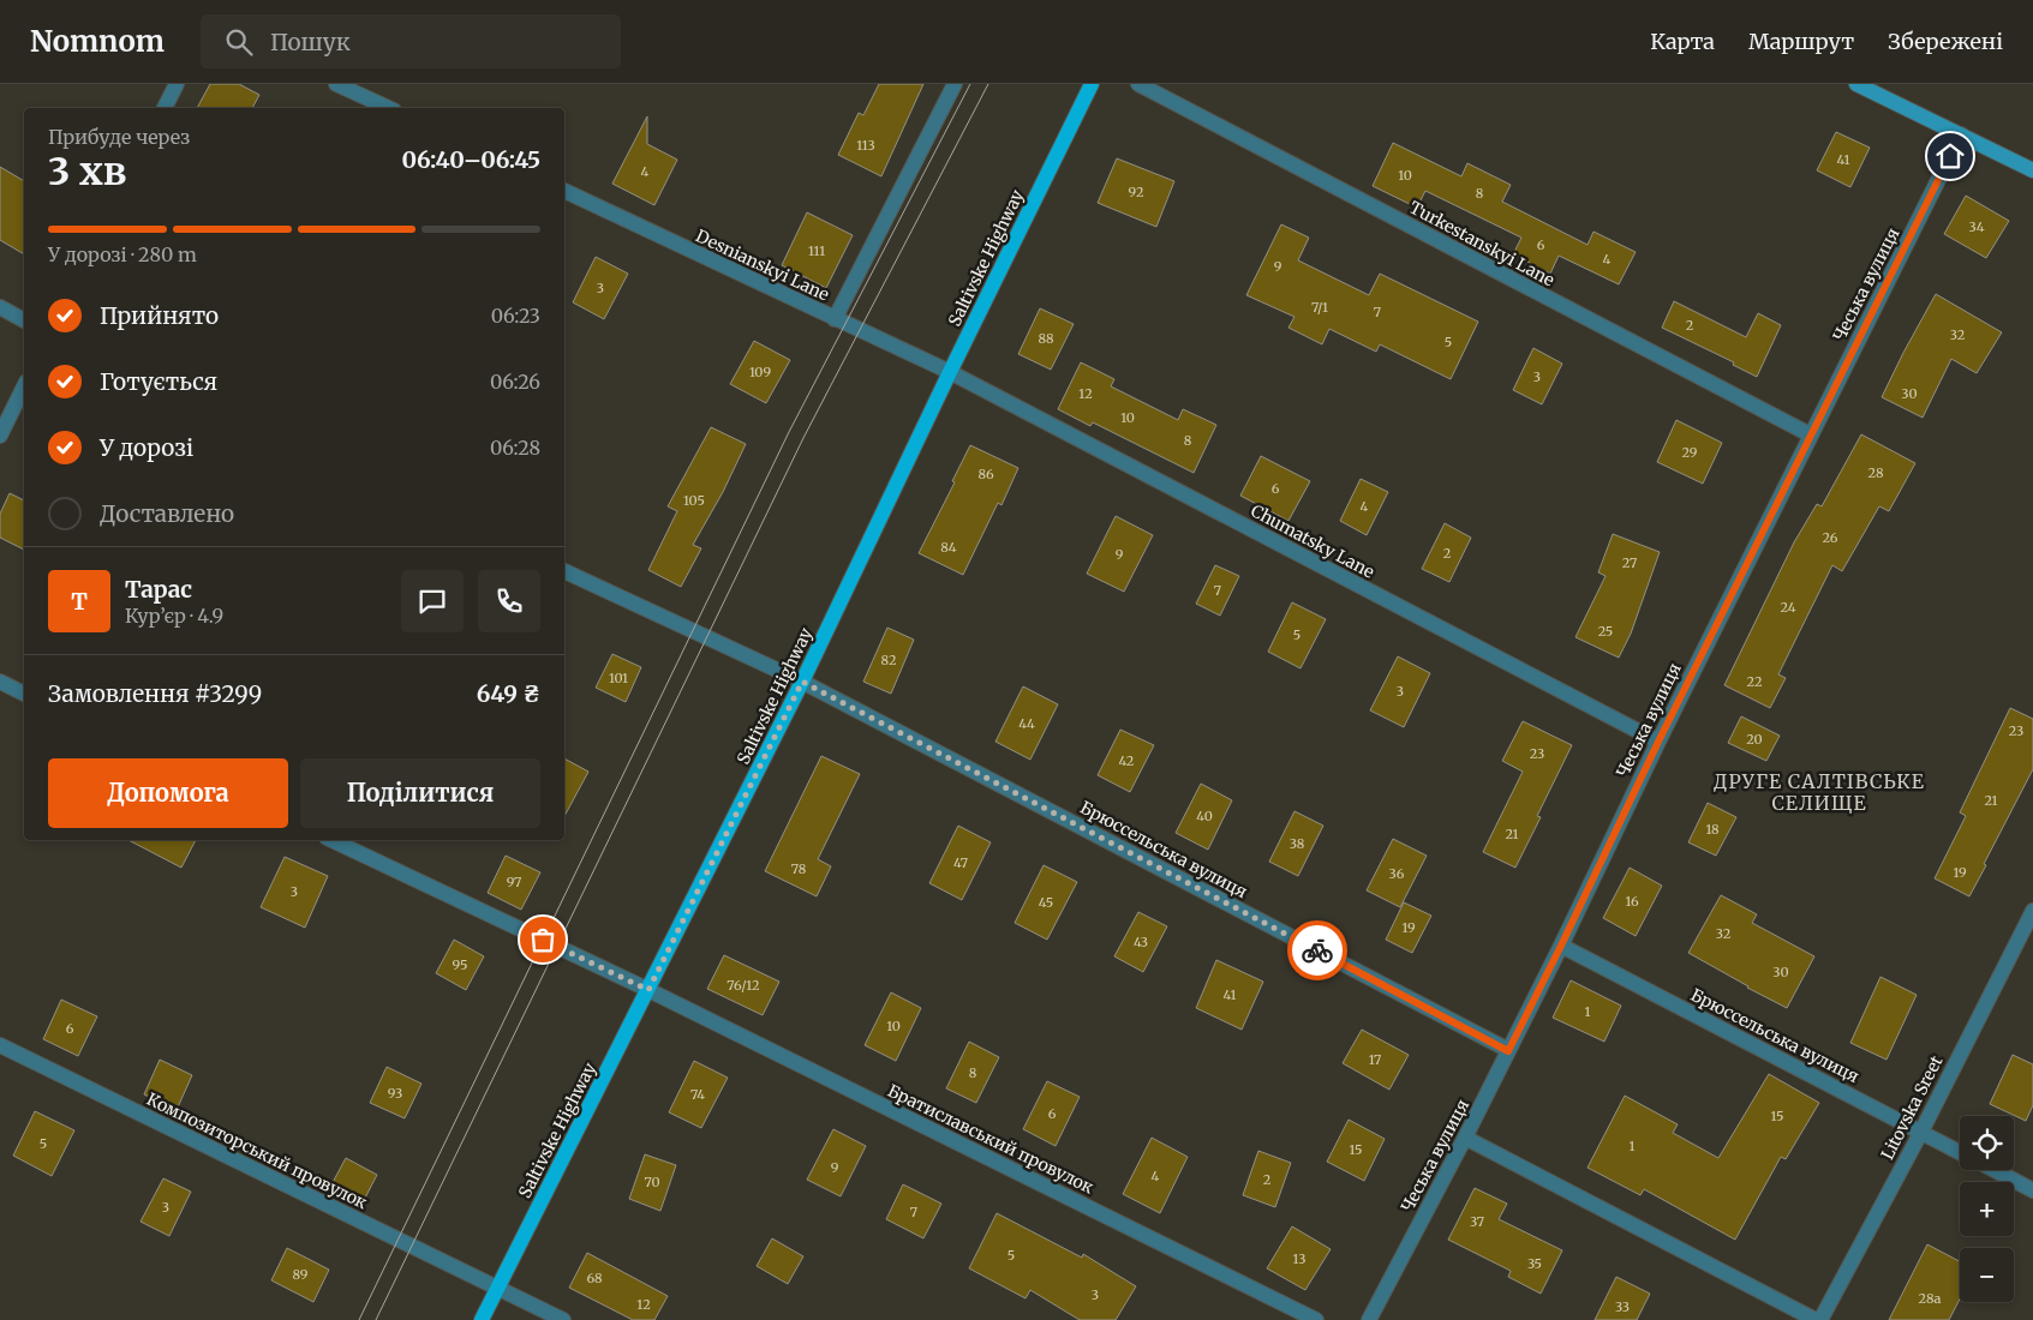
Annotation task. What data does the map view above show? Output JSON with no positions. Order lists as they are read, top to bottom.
{
  "streets": {
    "main road": ["Saltivske Highway"],
    "street": [
      "Turkestanskyi Lane",
      "Desnianskyi Lane",
      "Чеська вулиця",
      "Chumatsky Lane",
      "Брюссельська вулиця",
      "Litovska Sreet",
      "Братиславський провулок",
      "Композиторський провулок"
    ]
  },
  "crossings": [
    ["Turkestanskyi Lane", "Чеська вулиця"],
    ["Saltivske Highway", "Desnianskyi Lane"],
    ["Saltivske Highway", "Chumatsky Lane"],
    ["Saltivske Highway", "Брюссельська вулиця"],
    ["Saltivske Highway", "Братиславський провулок"],
    ["Saltivske Highway", "Композиторський провулок"],
    ["Desnianskyi Lane", "Chumatsky Lane"],
    ["Чеська вулиця", "Chumatsky Lane"],
    ["Чеська вулиця", "Брюссельська вулиця"],
    ["Брюссельська вулиця", "Litovska Sreet"]
  ],
  "districts": ["ДРУГЕ САЛТІВСЬКЕ СЕЛИЩЕ"],
  "house_numbers": [
    "113",
    "41",
    "4",
    "10",
    "92",
    "8",
    "34",
    "6",
    "111",
    "4",
    "9",
    "3",
    "7/1",
    "7",
    "2",
    "32",
    "88",
    "5",
    "109",
    "3",
    "12",
    "30",
    "10",
    "8",
    "29",
    "28",
    "86",
    "6",
    "105",
    "4",
    "26",
    "84",
    "2",
    "9",
    "27",
    "7",
    "24",
    "25",
    "5",
    "82",
    "101",
    "22",
    "3",
    "44",
    "23",
    "20",
    "23",
    "42",
    "21",
    "40",
    "18",
    "21",
    "38",
    "47",
    "78",
    "19",
    "36",
    "97",
    "3",
    "16",
    "45",
    "19",
    "32",
    "43",
    "95",
    "30",
    "76/12",
    "41",
    "1",
    "10",
    "6",
    "17",
    "8",
    "93",
    "74",
    "6",
    "15",
    "5",
    "1",
    "15",
    "9",
    "4",
    "2",
    "70",
    "3",
    "7",
    "37",
    "5",
    "13",
    "35",
    "89",
    "68",
    "3",
    "28а",
    "12",
    "33"
  ],
  "page": {
    "header": "Nomnom",
    "search": "Пошук",
    "nav": ["Карта", "Маршрут", "Збережені"],
    "heading": ["3 хв", "Прибуде через", "06:40–06:45"],
    "panel": [
      "Тарас",
      "Кур’єр · 4.9",
      "Замовлення #3299",
      "649 ₴"
    ],
    "bar": "У дорозі · 280 m",
    "list": [
      ["Прийнято", "06:23"],
      ["Готується", "06:26"],
      ["У дорозі", "06:28"],
      "Доставлено"
    ],
    "round": "Т",
    "buttons": ["Допомога", "Поділитися"],
    "map_buttons": ["+", "−"]
  }
}
